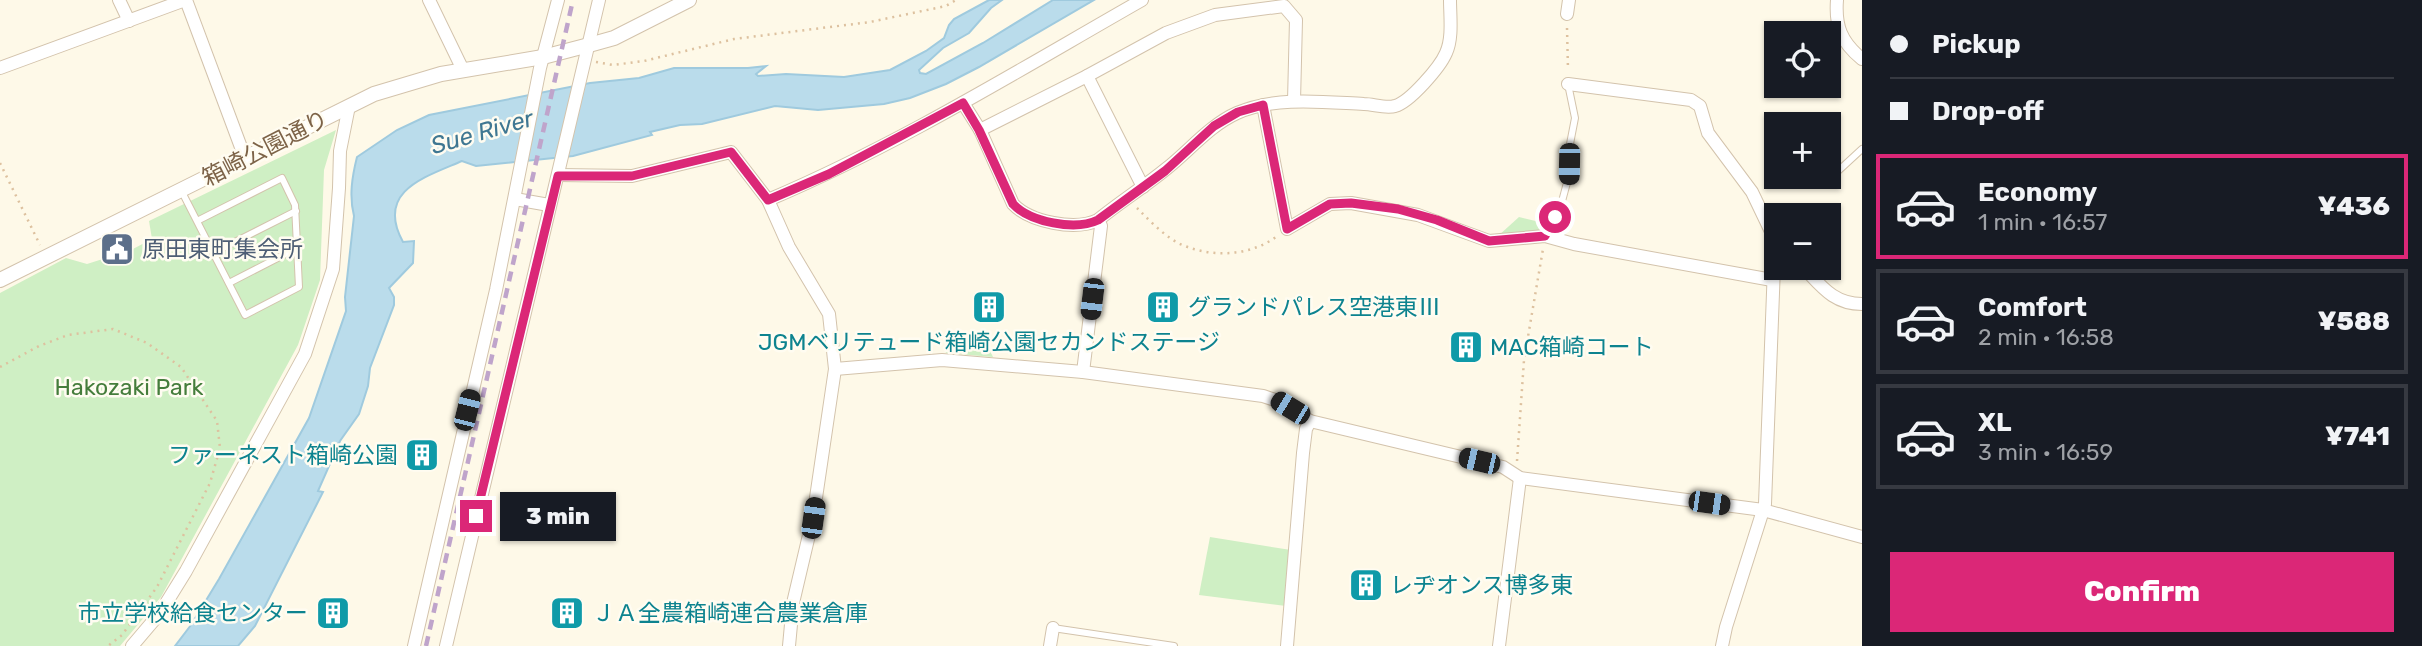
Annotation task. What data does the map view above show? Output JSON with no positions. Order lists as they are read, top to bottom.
{
  "streets": {
    "street": ["箱崎公園通り"]
  },
  "water": ["Sue River"],
  "parks": ["Hakozaki Park"],
  "places": {
    "public building": ["原田東町集会所"],
    "building": [
      "JGMベリテュード箱崎公園セカンドステージ",
      "グランドパレス空港東Ⅲ",
      "MAC箱崎コート",
      "ファーネスト箱崎公園",
      "レヂオンス博多東",
      "市立学校給食センター",
      "ＪＡ全農箱崎連合農業倉庫"
    ]
  },
  "page": {
    "banner": ["Pickup", "Drop-off"],
    "map_buttons": ["+", "−"],
    "list": [
      {
        "name": "Economy",
        "note": "1 min · 16:57",
        "value": "¥436"
      },
      {
        "name": "Comfort",
        "note": "2 min · 16:58",
        "value": "¥588"
      },
      {
        "name": "XL",
        "note": "3 min · 16:59",
        "value": "¥741"
      }
    ],
    "bubble": "3 min",
    "buttons": "Confirm"
  }
}
